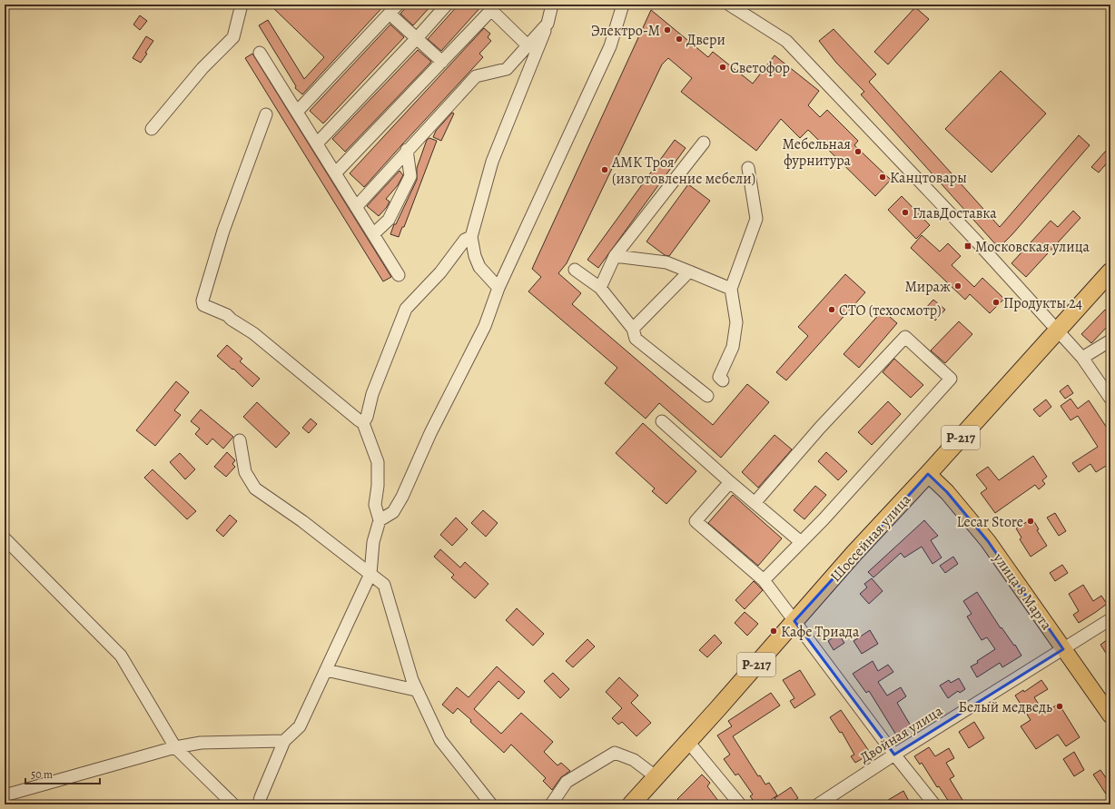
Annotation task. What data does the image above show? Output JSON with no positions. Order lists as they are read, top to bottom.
{
  "streets": {
    "highway": ["Р-217", "Шоссейная улица"],
    "main road": ["улица 8 Марта"],
    "street": ["Двойная улица"]
  },
  "crossings": [
    ["Шоссейная улица", "улица 8 Марта"],
    ["улица 8 Марта", "Двойная улица"]
  ],
  "places": {
    "other": [
      "Электро-М",
      "Двери",
      "Светофор",
      "Мебельная фурнитура",
      "АМК Троя (изготовление мебели)",
      "Канцтовары",
      "ГлавДоставка",
      "Мираж",
      "Продукты 24",
      "СТО (техосмотр)",
      "Lecar Store",
      "Кафе Триада",
      "Белый медведь"
    ],
    "transit": ["Московская улица"]
  },
  "scale_bar": "50 m"
}
